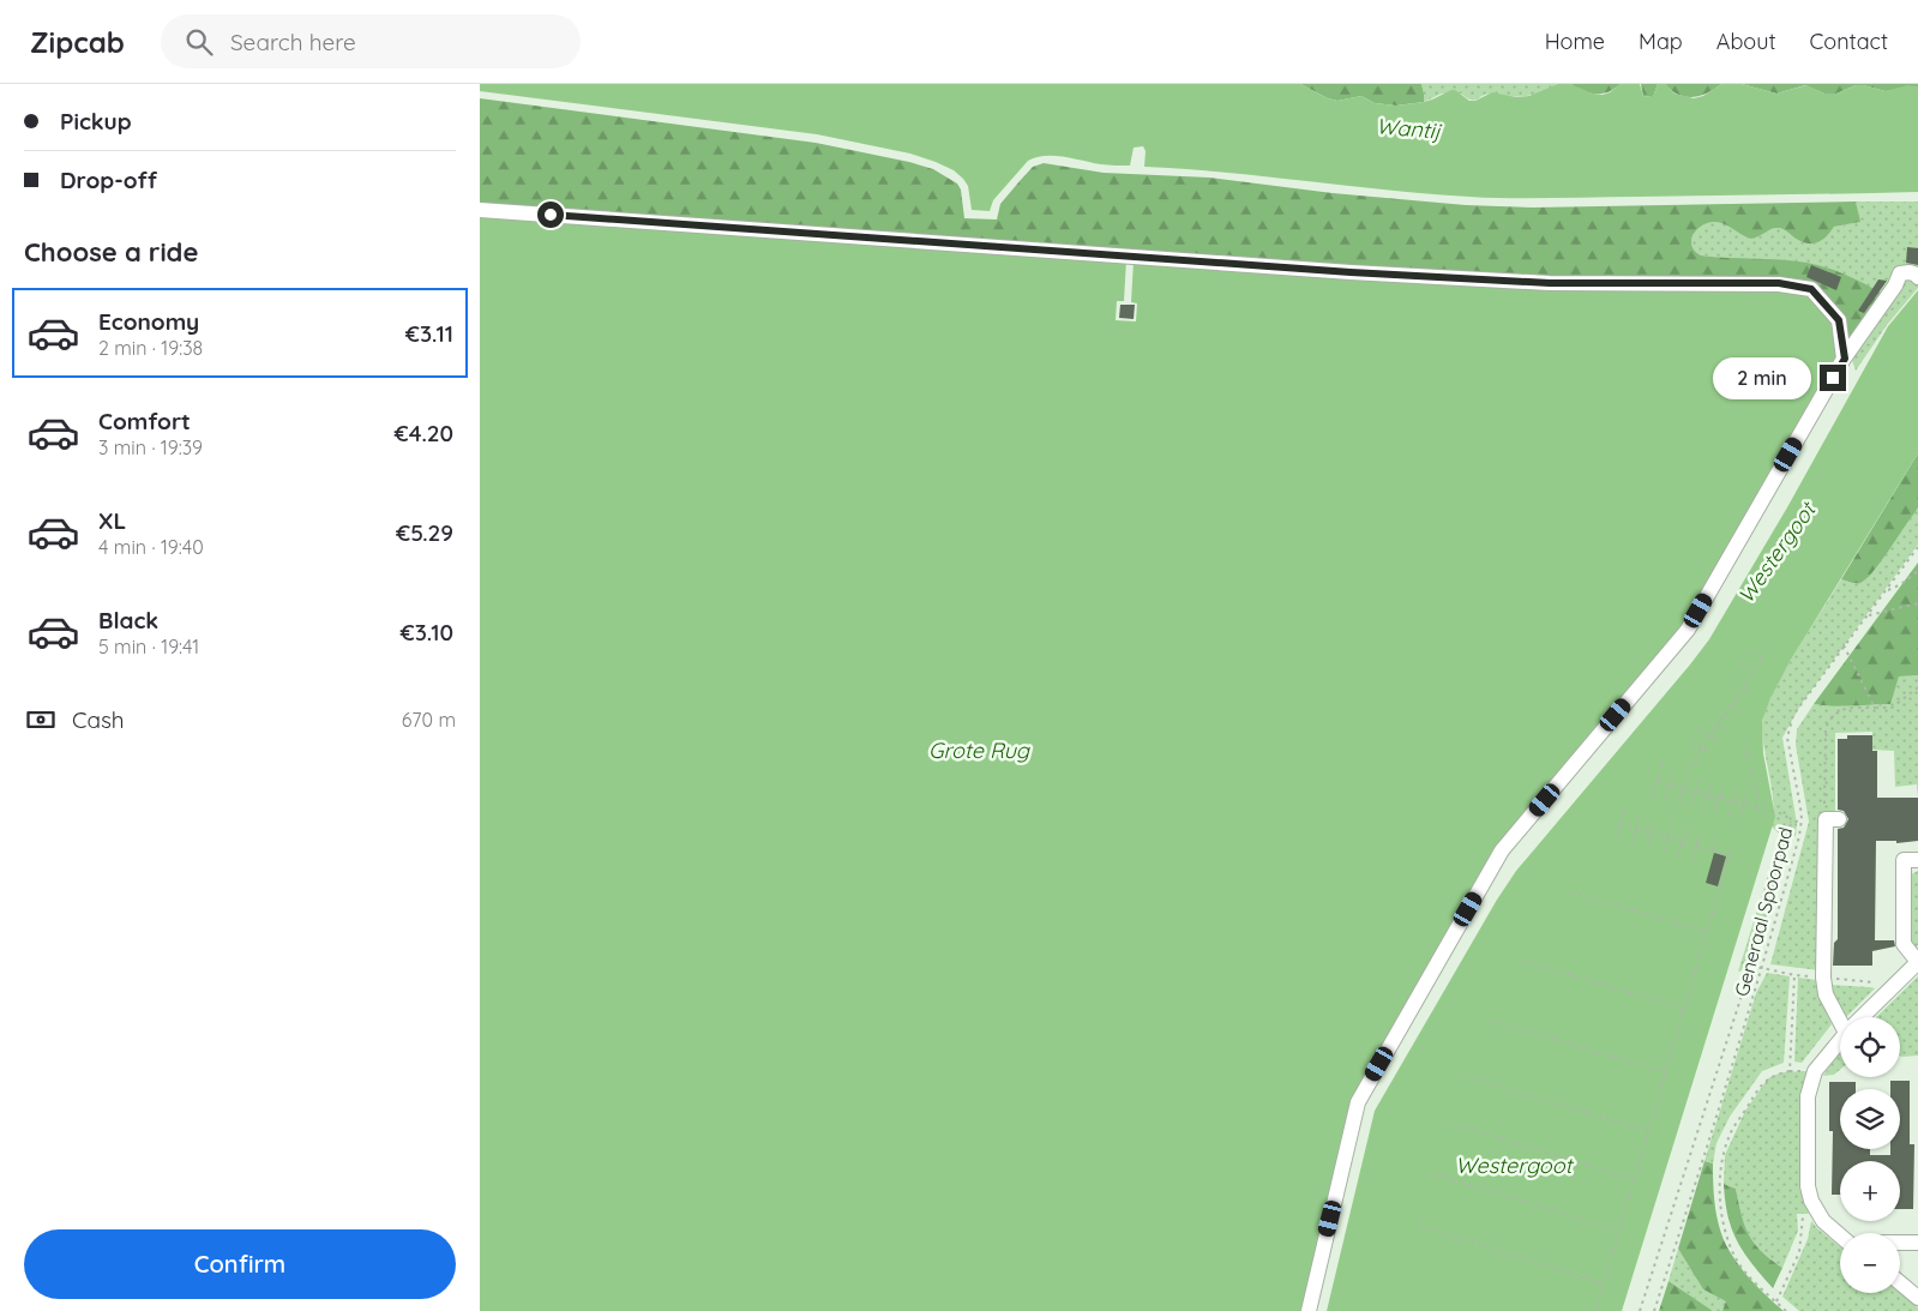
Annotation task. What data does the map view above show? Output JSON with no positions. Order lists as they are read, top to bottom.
{
  "streets": {
    "path": ["Generaal Spoorpad"]
  },
  "water": ["Wantij", "Westergoot", "Grote Rug"],
  "page": {
    "header": "Zipcab",
    "search": "Search here",
    "nav": [
      "Home",
      "Map",
      "About",
      "Contact"
    ],
    "banner": ["Pickup", "Drop-off"],
    "heading": "Choose a ride",
    "list": [
      {
        "name": "Economy",
        "note": "2 min · 19:38",
        "value": "€3.11"
      },
      {
        "name": "Comfort",
        "note": "3 min · 19:39",
        "value": "€4.20"
      },
      {
        "name": "XL",
        "note": "4 min · 19:40",
        "value": "€5.29"
      },
      {
        "name": "Black",
        "note": "5 min · 19:41",
        "value": "€3.10"
      }
    ],
    "bubble": "2 min",
    "pay": ["Cash", "670 m"],
    "map_buttons": ["+", "−"],
    "buttons": "Confirm"
  }
}
